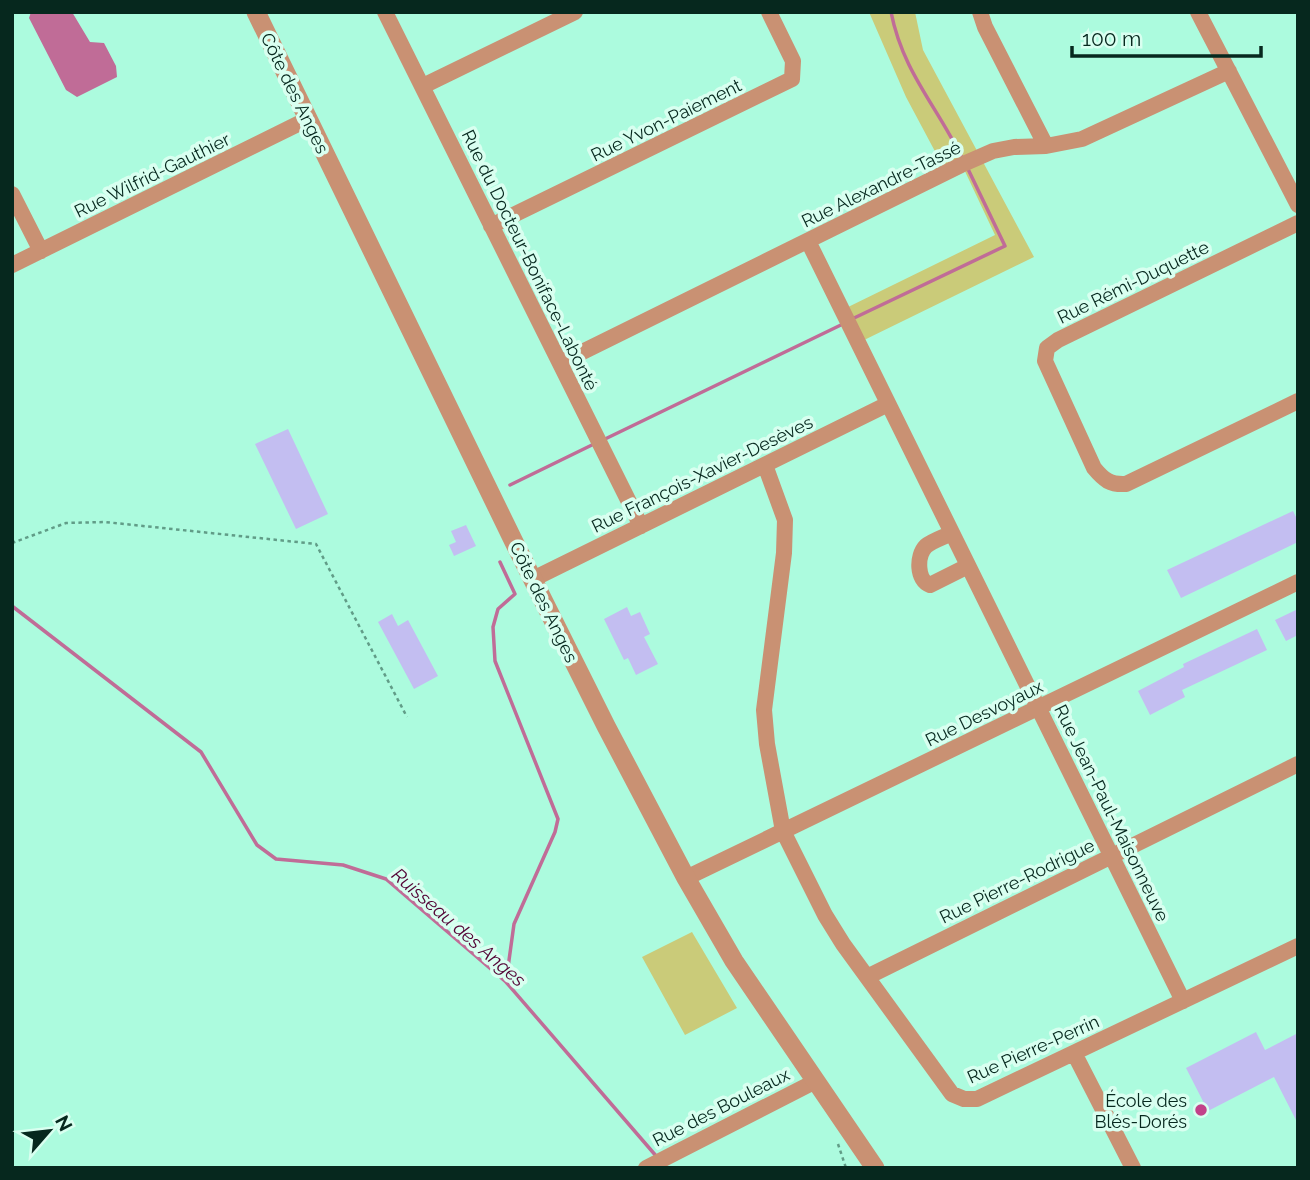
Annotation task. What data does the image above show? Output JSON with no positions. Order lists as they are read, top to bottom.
{
  "streets": {
    "street": [
      "Côte des Anges",
      "Rue Yvon-Paiement",
      "Rue Wilfrid-Gauthier",
      "Rue Alexandre-Tassé",
      "Rue du Docteur-Boniface-Labonté",
      "Rue Rémi-Duquette",
      "Rue François-Xavier-Desèves",
      "Rue Desvoyaux",
      "Rue Jean-Paul-Maisonneuve",
      "Rue Pierre-Rodrigue",
      "Rue Pierre-Perrin",
      "Rue des Bouleaux"
    ]
  },
  "crossings": [
    ["Côte des Anges", "Rue Wilfrid-Gauthier"],
    ["Côte des Anges", "Rue François-Xavier-Desèves"],
    ["Côte des Anges", "Rue Desvoyaux"],
    ["Côte des Anges", "Rue des Bouleaux"],
    ["Rue Yvon-Paiement", "Rue du Docteur-Boniface-Labonté"],
    ["Rue Alexandre-Tassé", "Rue du Docteur-Boniface-Labonté"],
    ["Rue Alexandre-Tassé", "Rue Jean-Paul-Maisonneuve"],
    ["Rue du Docteur-Boniface-Labonté", "Rue François-Xavier-Desèves"],
    ["Rue François-Xavier-Desèves", "Rue Jean-Paul-Maisonneuve"],
    ["Rue François-Xavier-Desèves", "Rue Pierre-Perrin"],
    ["Rue Desvoyaux", "Rue Jean-Paul-Maisonneuve"],
    ["Rue Desvoyaux", "Rue Pierre-Perrin"],
    ["Rue Jean-Paul-Maisonneuve", "Rue Pierre-Rodrigue"],
    ["Rue Jean-Paul-Maisonneuve", "Rue Pierre-Perrin"],
    ["Rue Pierre-Rodrigue", "Rue Pierre-Perrin"]
  ],
  "water": ["Ruisseau des Anges"],
  "places": ["École des Blés-Dorés"],
  "scale_bar": "100 m",
  "north": "top right"
}
